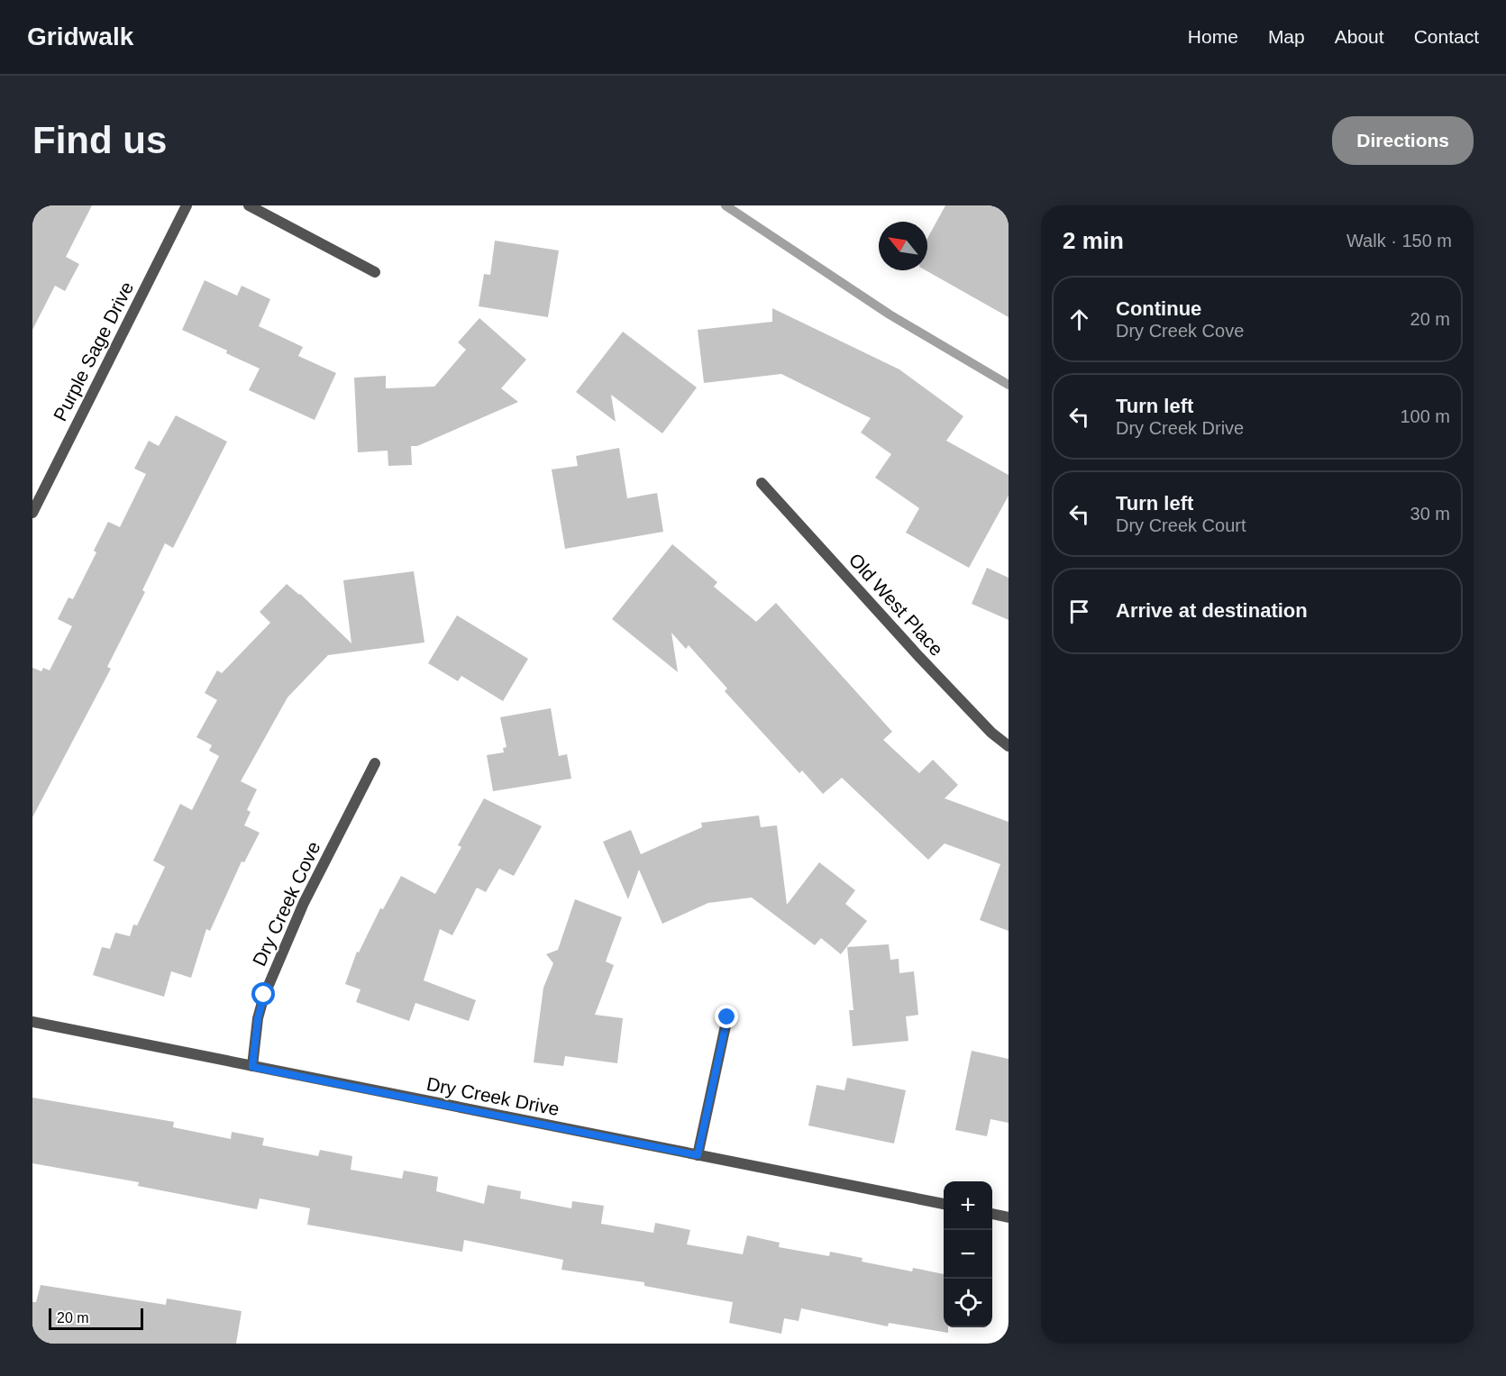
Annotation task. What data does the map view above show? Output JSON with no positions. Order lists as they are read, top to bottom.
{
  "streets": {
    "street": [
      "Purple Sage Drive",
      "Old West Place",
      "Dry Creek Cove",
      "Dry Creek Drive"
    ]
  },
  "crossings": [
    ["Dry Creek Cove", "Dry Creek Drive"]
  ],
  "scale_bar": "20 m",
  "north": "top left",
  "page": {
    "header": "Gridwalk",
    "nav": [
      "Home",
      "Map",
      "About",
      "Contact"
    ],
    "buttons": "Directions",
    "title": "Find us",
    "heading": ["2 min", "Walk · 150 m"],
    "list": [
      ["Continue", "Dry Creek Cove", "20 m"],
      ["Turn left", "Dry Creek Drive", "100 m"],
      ["Turn left", "Dry Creek Court", "30 m"],
      "Arrive at destination"
    ],
    "map_buttons": ["+", "−"],
    "scale": "20 m"
  }
}
